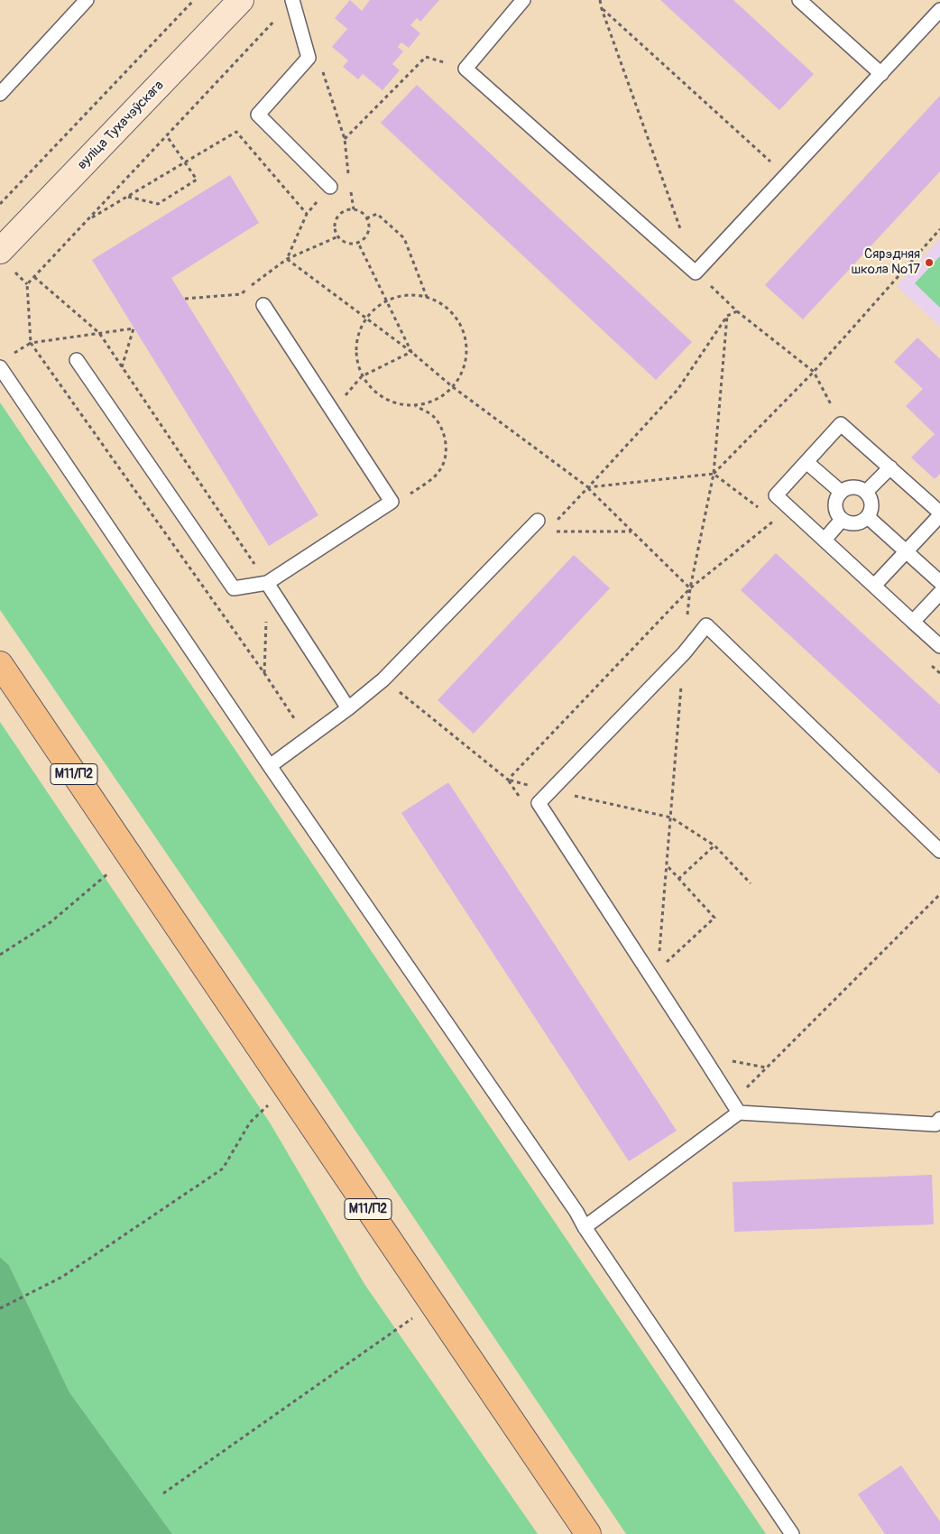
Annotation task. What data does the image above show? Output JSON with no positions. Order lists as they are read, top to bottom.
{
  "streets": {
    "highway": ["М11/П2"],
    "street": ["вуліца Тухачэўскага"]
  },
  "places": ["Сярэдняя школа №17"]
}
